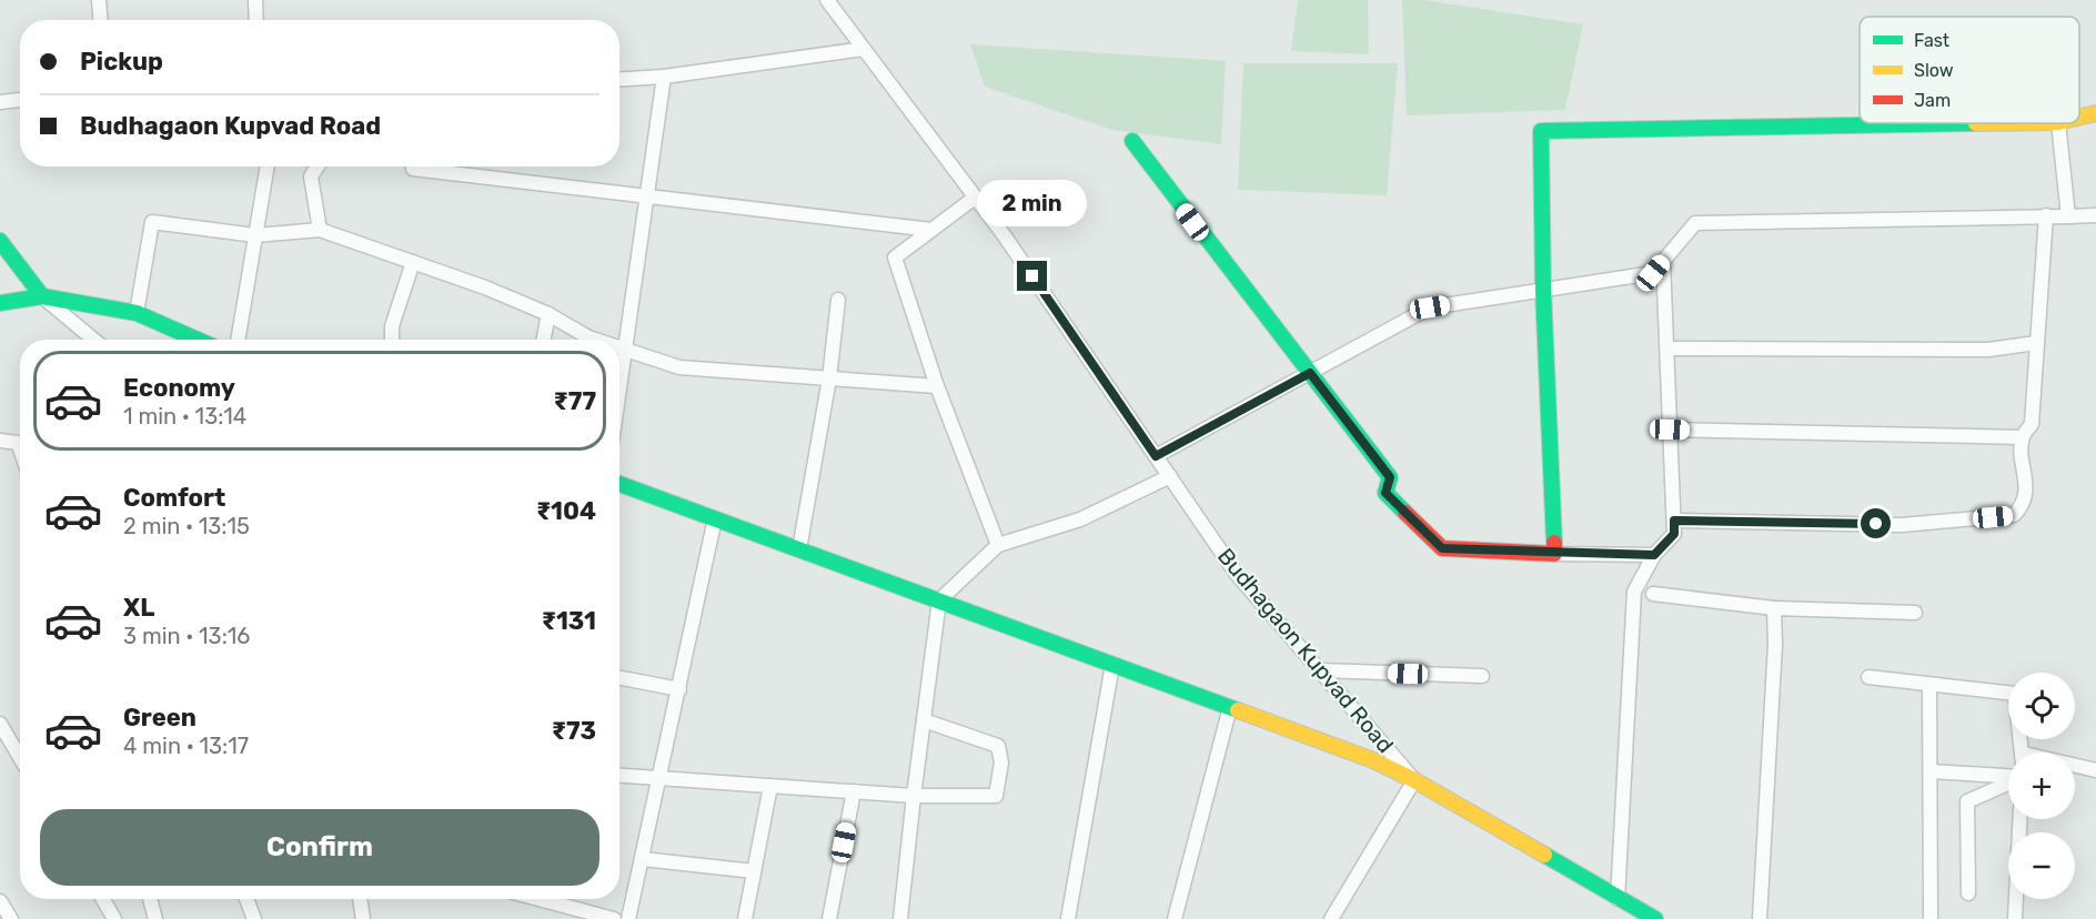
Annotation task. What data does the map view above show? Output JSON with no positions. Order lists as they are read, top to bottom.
{
  "streets": {
    "street": ["Budhagaon Kupvad Road"]
  },
  "legend": ["Fast", "Slow", "Jam"],
  "page": {
    "banner": ["Pickup", "Budhagaon Kupvad Road"],
    "bubble": "2 min",
    "list": [
      {
        "name": "Economy",
        "note": "1 min · 13:14",
        "value": "₹77"
      },
      {
        "name": "Comfort",
        "note": "2 min · 13:15",
        "value": "₹104"
      },
      {
        "name": "XL",
        "note": "3 min · 13:16",
        "value": "₹131"
      },
      {
        "name": "Green",
        "note": "4 min · 13:17",
        "value": "₹73"
      }
    ],
    "map_buttons": ["+", "−"],
    "buttons": "Confirm"
  }
}
